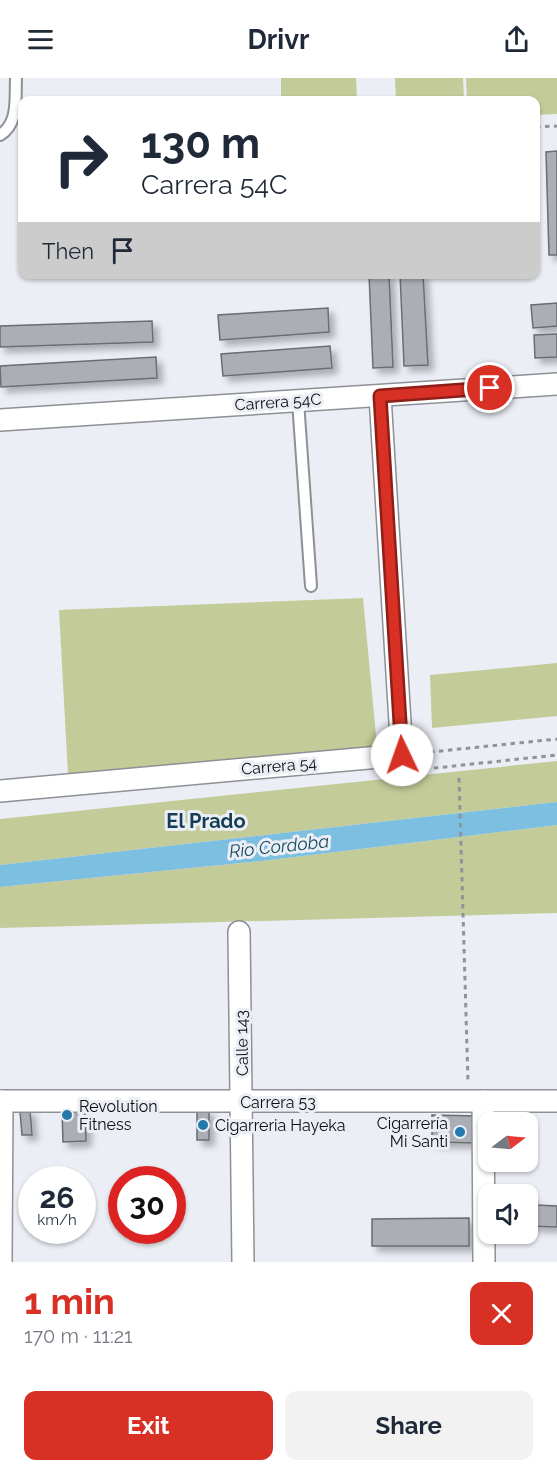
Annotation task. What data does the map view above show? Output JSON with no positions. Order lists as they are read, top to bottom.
{
  "streets": {
    "street": [
      "Carrera 54C",
      "Carrera 54",
      "Calle 143",
      "Carrera 53"
    ]
  },
  "crossings": [
    ["Calle 143", "Carrera 53"]
  ],
  "districts": ["El Prado"],
  "water": ["Rio Cordoba"],
  "places": ["Revolution Fitness", "Cigarreria Hayeka", "Cigarrería Mi Santi"],
  "north": "right",
  "page": {
    "header": "Drivr",
    "turn": ["130 m", "Carrera 54C"],
    "then": "Then",
    "speed": "26 km/h",
    "limit": "30",
    "heading": ["1 min", "170 m · 11:21"],
    "buttons": ["Exit", "Share"]
  }
}
